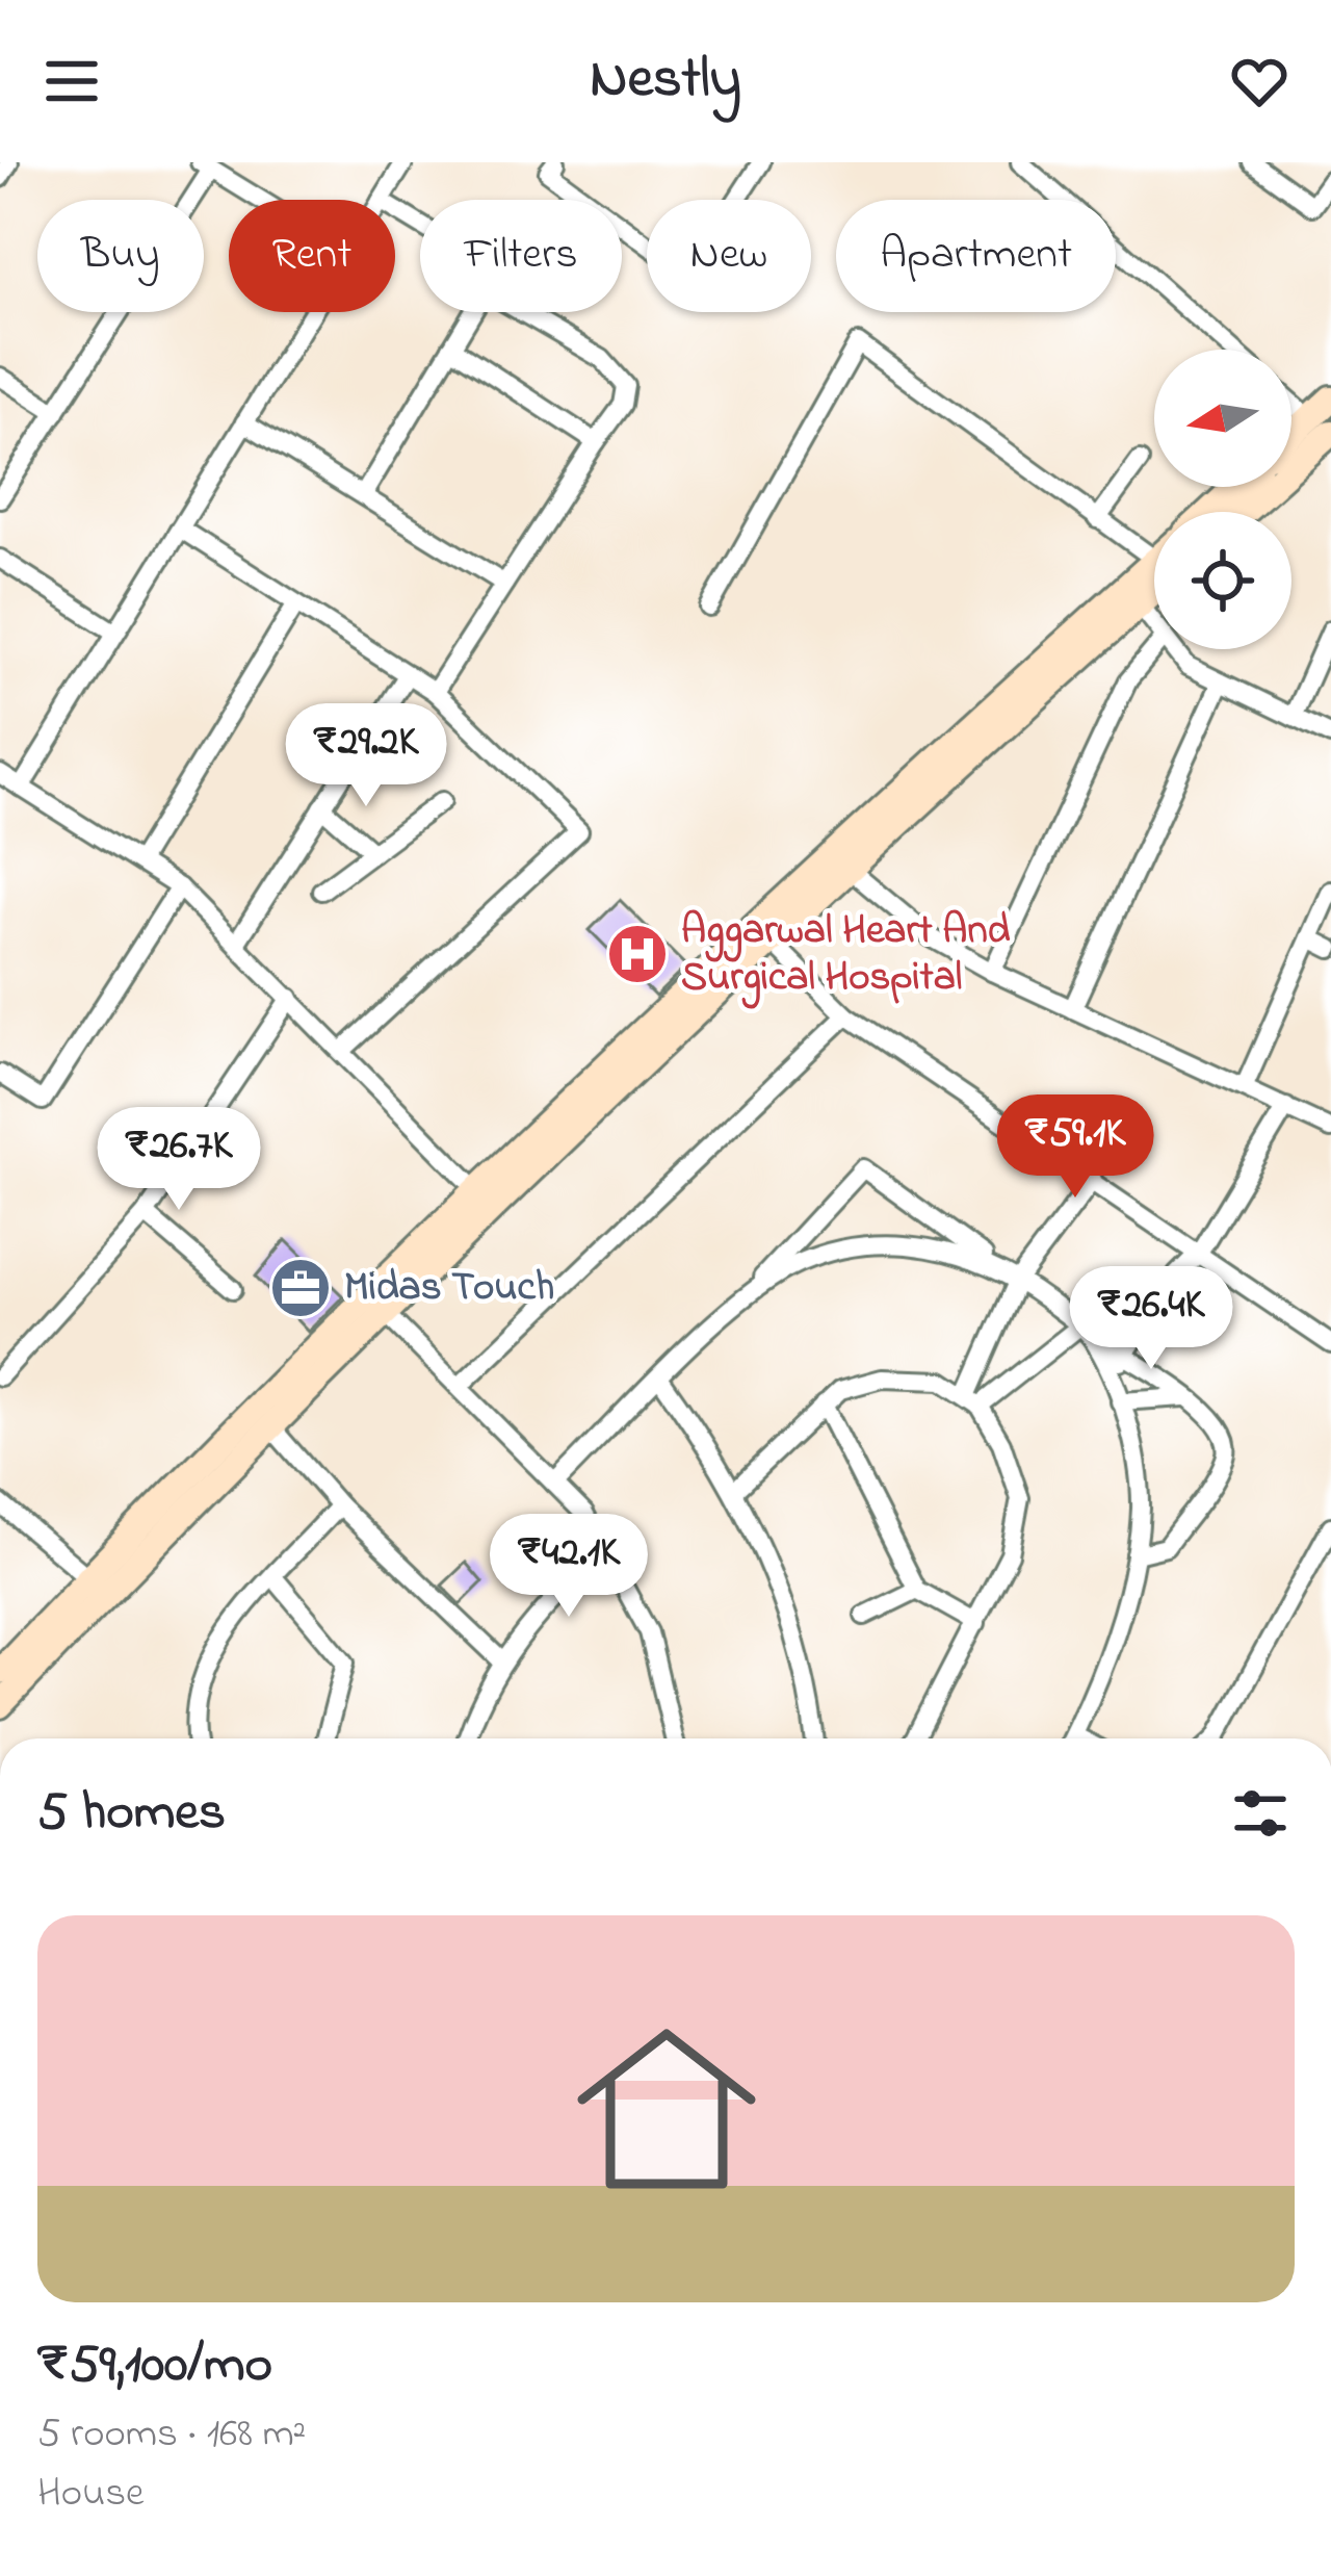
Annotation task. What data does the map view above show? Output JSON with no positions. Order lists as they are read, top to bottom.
{
  "places": {
    "hospital": ["Aggarwal Heart And Surgical Hospital"],
    "office": ["Midas Touch"]
  },
  "north": "left",
  "page": {
    "header": "Nestly",
    "chip": [
      "Buy",
      "Rent",
      "Filters",
      "New",
      "Apartment"
    ],
    "price": [
      "₹29.2K",
      "₹59.1K",
      "₹26.7K",
      "₹26.4K",
      "₹42.1K"
    ],
    "heading": "5 homes",
    "list": [
      {
        "name": "₹59,100/mo",
        "note": "5 rooms · 168 m² · House"
      }
    ]
  }
}
